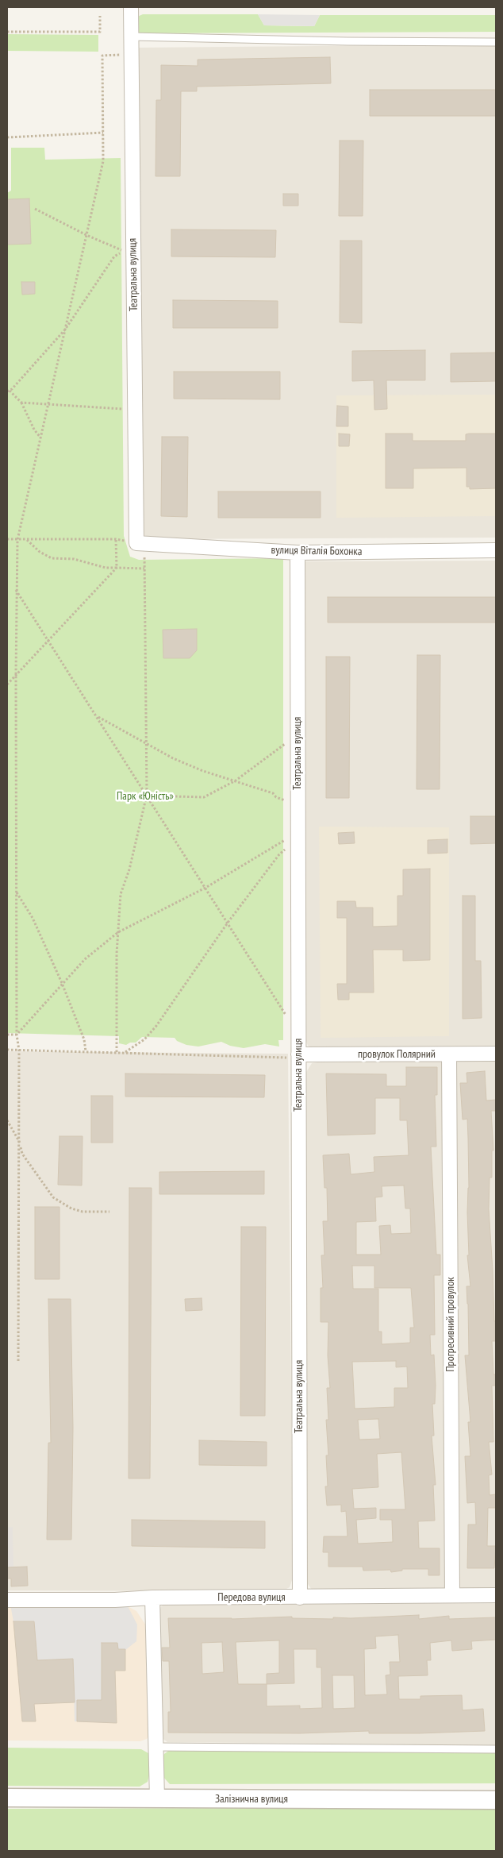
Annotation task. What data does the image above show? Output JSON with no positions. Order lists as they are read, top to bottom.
{
  "streets": {
    "street": [
      "Театральна вулиця",
      "вулиця Віталія Бохонка",
      "провулок Полярний",
      "Прогресивний провулок",
      "Передова вулиця",
      "Залізнична вулиця"
    ]
  },
  "crossings": [
    ["Театральна вулиця", "вулиця Віталія Бохонка"],
    ["Театральна вулиця", "провулок Полярний"],
    ["Театральна вулиця", "Передова вулиця"],
    ["провулок Полярний", "Прогресивний провулок"],
    ["Прогресивний провулок", "Передова вулиця"]
  ],
  "parks": ["Парк «Юність»"]
}
